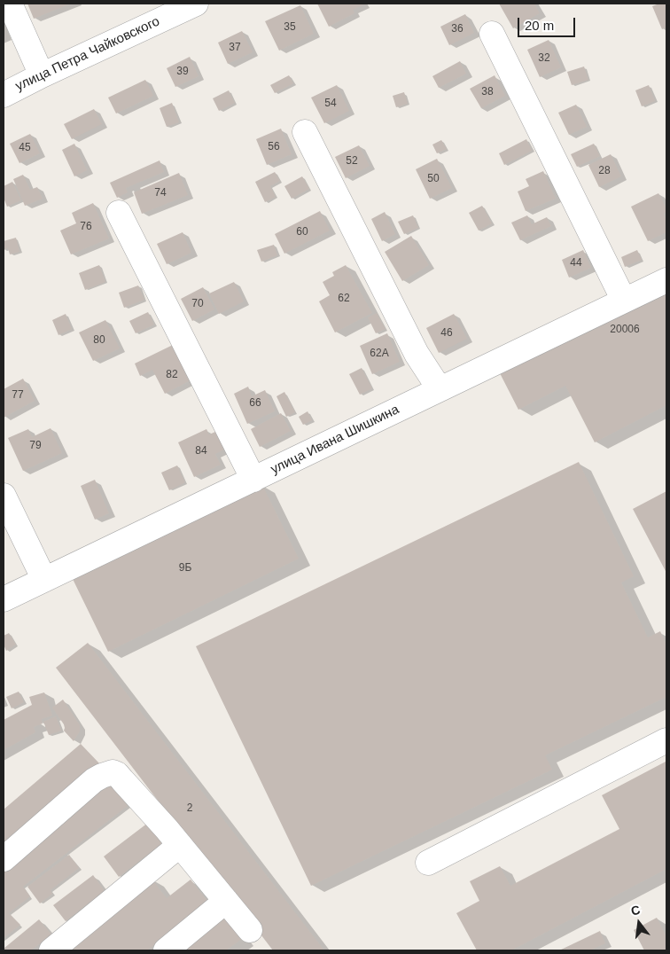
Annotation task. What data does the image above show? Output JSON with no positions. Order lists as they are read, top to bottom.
{
  "streets": {
    "street": ["улица Петра Чайковского", "улица Ивана Шишкина"]
  },
  "house_numbers": [
    "35",
    "36",
    "37",
    "32",
    "39",
    "38",
    "54",
    "56",
    "45",
    "52",
    "28",
    "50",
    "74",
    "76",
    "60",
    "44",
    "62",
    "70",
    "20006",
    "46",
    "80",
    "62А",
    "82",
    "77",
    "66",
    "79",
    "84",
    "9Б",
    "2"
  ],
  "scale_bar": "20 m",
  "north": "top"
}
